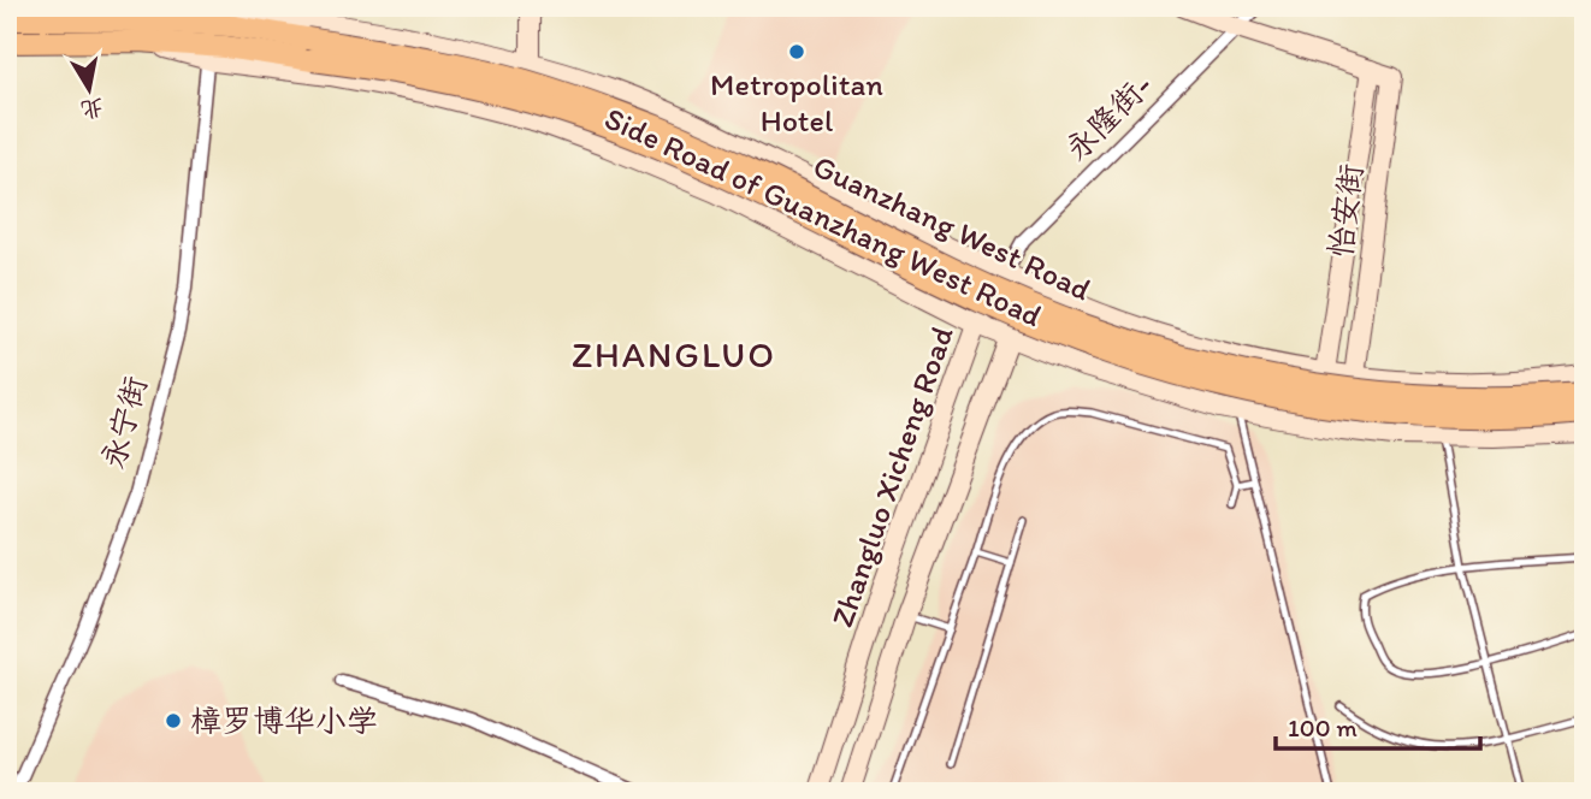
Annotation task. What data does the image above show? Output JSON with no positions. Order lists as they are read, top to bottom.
{
  "streets": {
    "main road": [
      "怡安街",
      "Side Road of Guanzhang West Road",
      "Guanzhang West Road",
      "Zhangluo Xicheng Road"
    ],
    "street": ["永隆街-", "永宁街"]
  },
  "crossings": [
    ["永隆街-", "怡安街"],
    ["永隆街-", "Side Road of Guanzhang West Road"],
    ["永隆街-", "Zhangluo Xicheng Road"],
    ["怡安街", "Side Road of Guanzhang West Road"],
    ["Side Road of Guanzhang West Road", "永宁街"],
    ["Side Road of Guanzhang West Road", "Zhangluo Xicheng Road"]
  ],
  "districts": ["ZHANGLUO"],
  "places": ["Metropolitan Hotel", "樟罗博华小学"],
  "scale_bar": "100 m",
  "north": "bottom"
}
